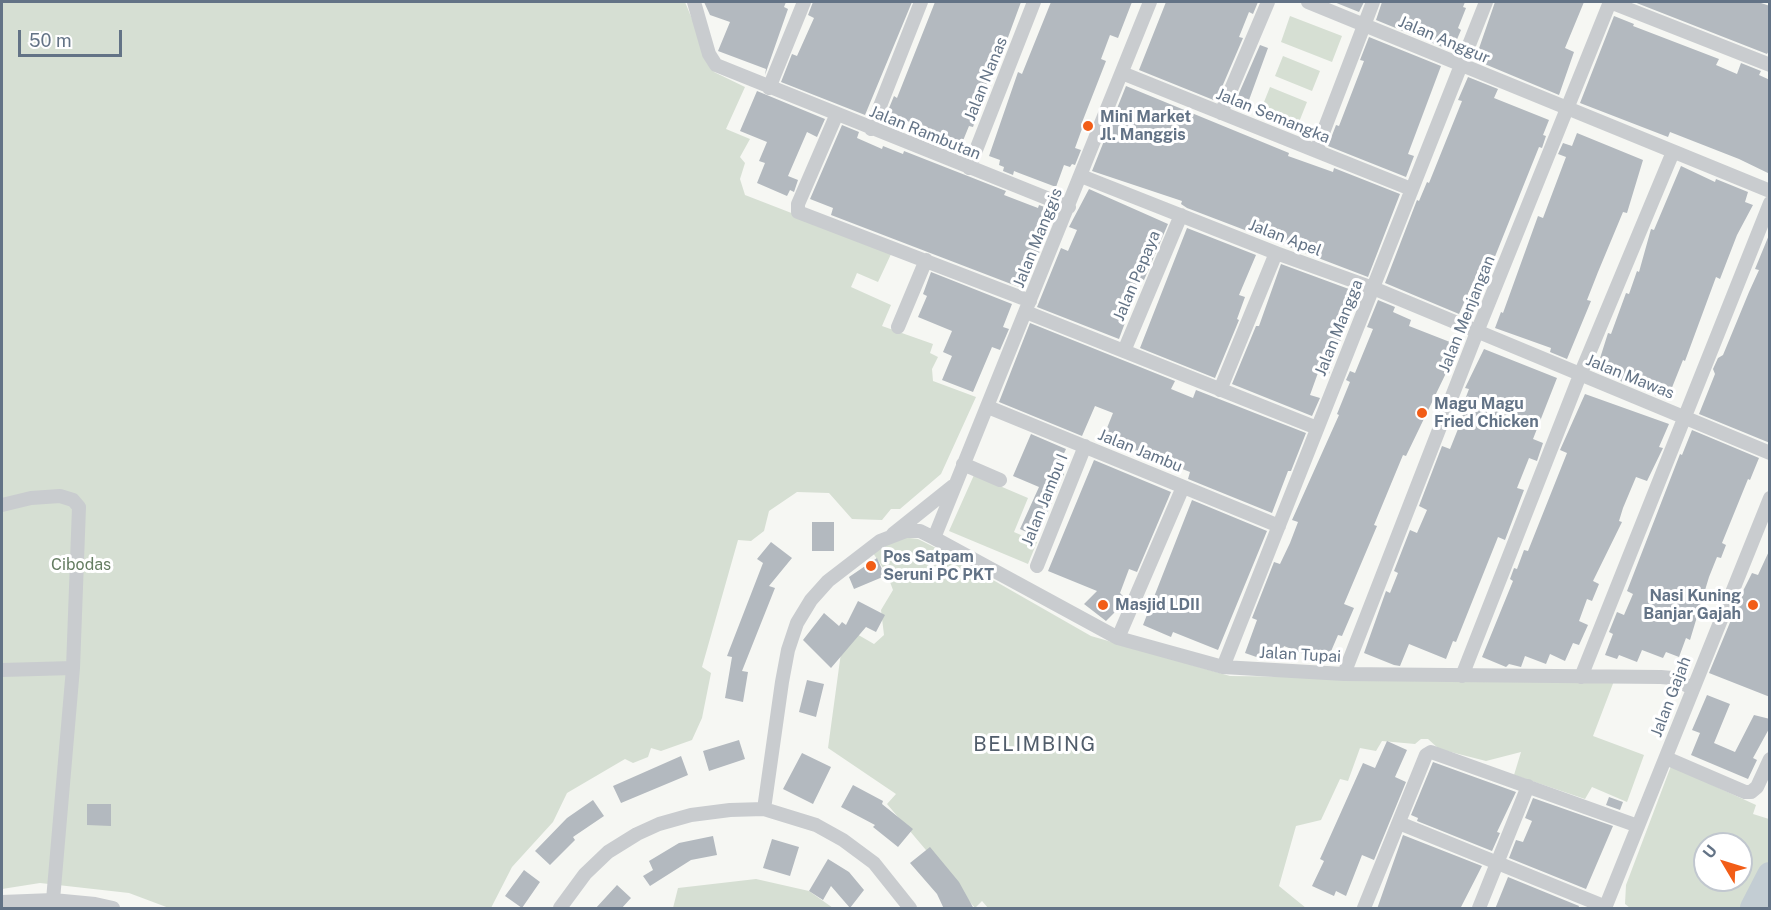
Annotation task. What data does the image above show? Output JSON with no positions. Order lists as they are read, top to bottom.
{
  "streets": {
    "street": [
      "Jalan Anggur",
      "Jalan Nanas",
      "Jalan Semangka",
      "Jalan Rambutan",
      "Jalan Manggis",
      "Jalan Apel",
      "Jalan Pepaya",
      "Jalan Menjangan",
      "Jalan Mangga",
      "Jalan Mawas",
      "Jalan Jambu",
      "Jalan Jambu I",
      "Jalan Tupai",
      "Jalan Gajah"
    ]
  },
  "crossings": [
    ["Jalan Anggur", "Jalan Menjangan"],
    ["Jalan Anggur", "Jalan Mangga"],
    ["Jalan Nanas", "Jalan Rambutan"],
    ["Jalan Semangka", "Jalan Manggis"],
    ["Jalan Semangka", "Jalan Mangga"],
    ["Jalan Rambutan", "Jalan Manggis"],
    ["Jalan Manggis", "Jalan Apel"],
    ["Jalan Manggis", "Jalan Jambu"],
    ["Jalan Manggis", "Jalan Tupai"],
    ["Jalan Apel", "Jalan Pepaya"],
    ["Jalan Apel", "Jalan Menjangan"],
    ["Jalan Apel", "Jalan Mangga"],
    ["Jalan Apel", "Jalan Mawas"],
    ["Jalan Menjangan", "Jalan Mawas"],
    ["Jalan Menjangan", "Jalan Tupai"],
    ["Jalan Mangga", "Jalan Jambu"],
    ["Jalan Mangga", "Jalan Tupai"],
    ["Jalan Jambu", "Jalan Jambu I"],
    ["Jalan Tupai", "Jalan Gajah"]
  ],
  "districts": ["BELIMBING"],
  "parks": ["Cibodas"],
  "places": [
    "Mini Market Jl. Manggis",
    "Magu Magu Fried Chicken",
    "Pos Satpam Seruni PC PKT",
    "Masjid LDII",
    "Nasi Kuning Banjar Gajah"
  ],
  "scale_bar": "50 m",
  "north": "top left"
}
